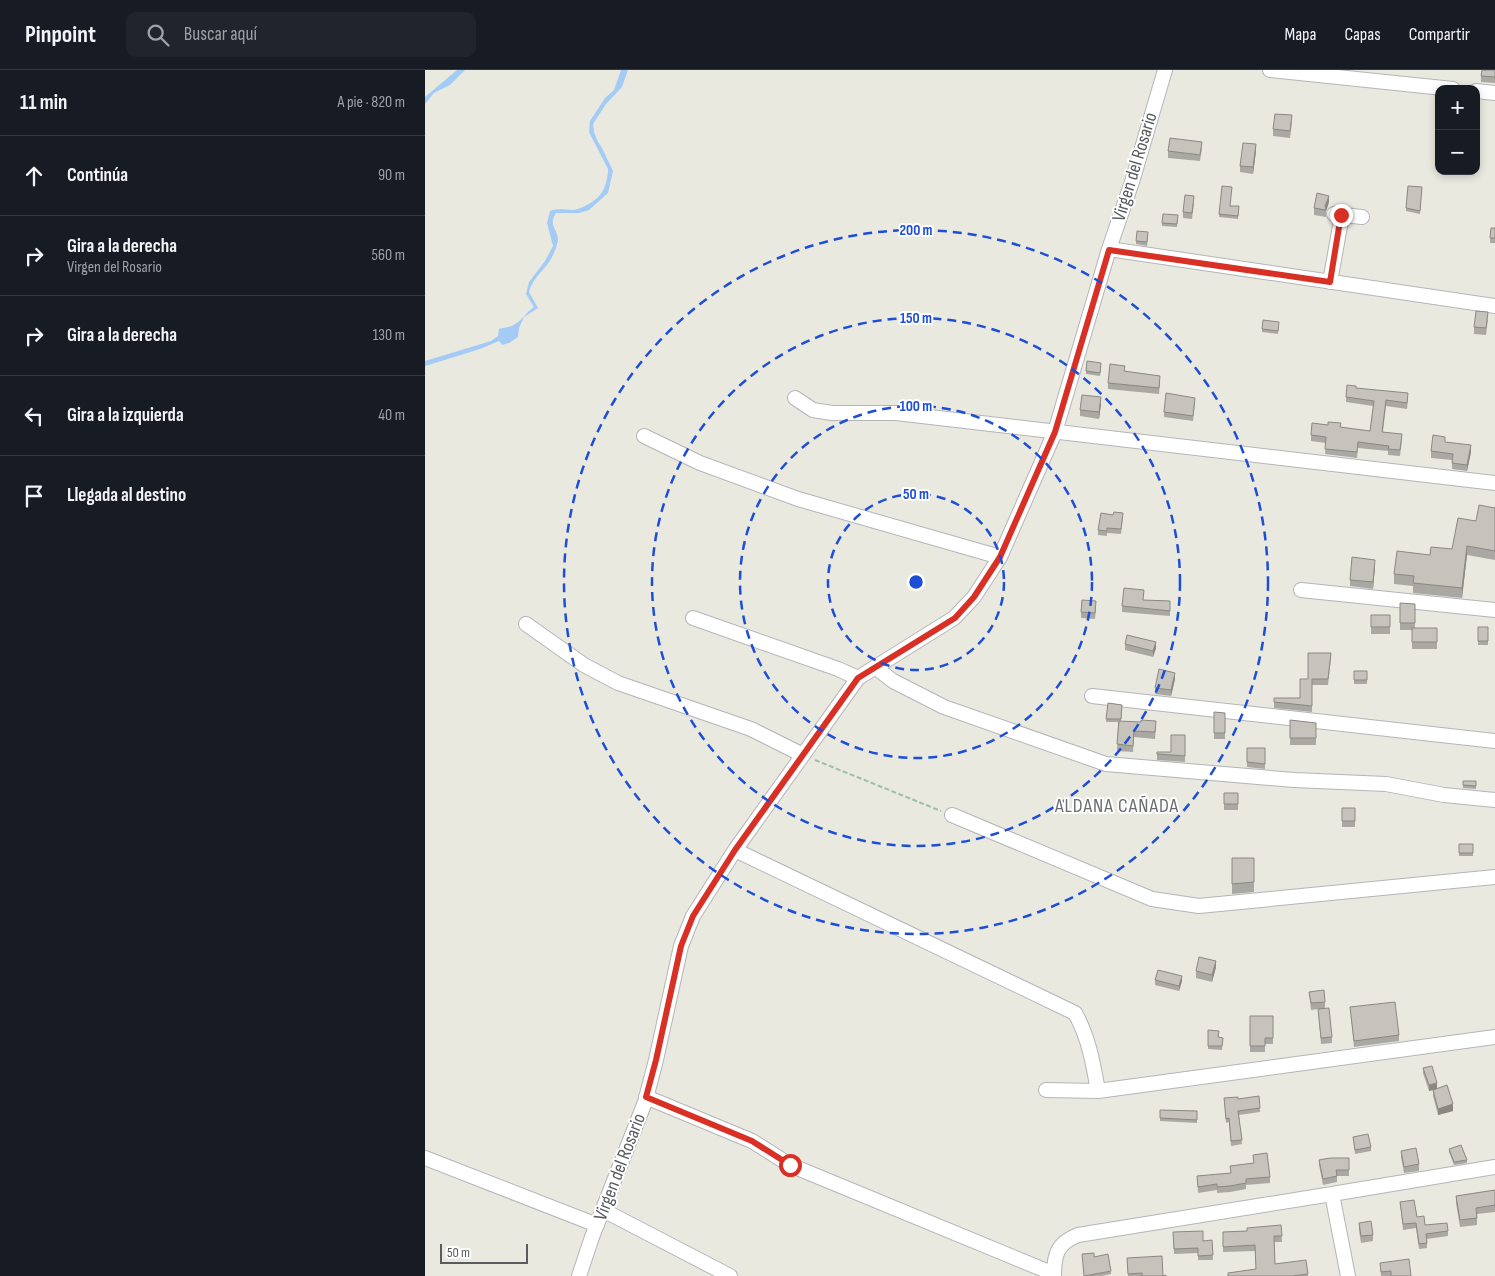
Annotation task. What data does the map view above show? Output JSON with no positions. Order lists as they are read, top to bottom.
{
  "streets": {
    "street": ["Virgen del Rosario"]
  },
  "districts": ["ALDANA CAÑADA"],
  "scale_bar": "50 m",
  "page": {
    "header": "Pinpoint",
    "search": "Buscar aquí",
    "nav": ["Mapa", "Capas", "Compartir"],
    "heading": ["11 min", "A pie · 820 m"],
    "map_buttons": ["+", "−"],
    "list": [
      ["Continúa", "90 m"],
      ["Gira a la derecha", "Virgen del Rosario", "560 m"],
      ["Gira a la derecha", "130 m"],
      ["Gira a la izquierda", "40 m"],
      "Llegada al destino"
    ],
    "scale": "50 m"
  },
  "rings": [
    "200 m",
    "150 m",
    "100 m",
    "50 m"
  ]
}
